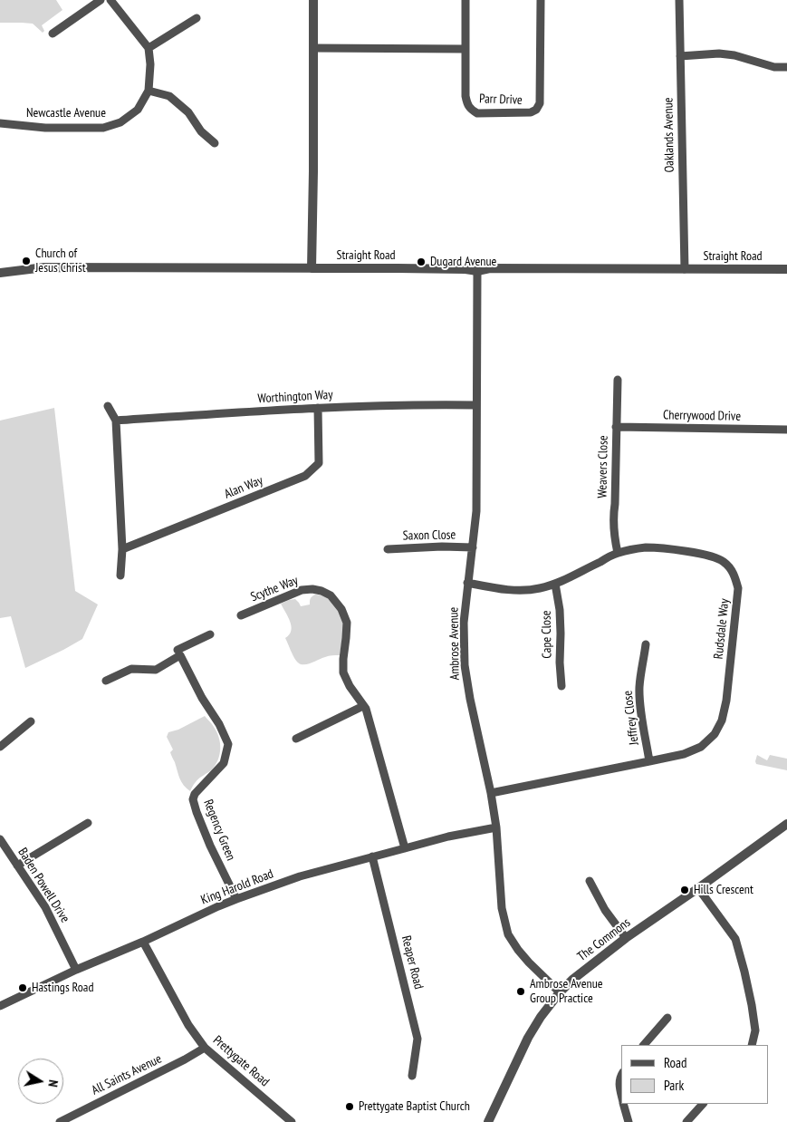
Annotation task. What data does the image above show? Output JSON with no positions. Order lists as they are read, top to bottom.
{
  "streets": {
    "street": [
      "Parr Drive",
      "Newcastle Avenue",
      "Oaklands Avenue",
      "Straight Road",
      "Worthington Way",
      "Cherrywood Drive",
      "Weavers Close",
      "Alan Way",
      "Saxon Close",
      "Scythe Way",
      "Rudsdale Way",
      "Cape Close",
      "Ambrose Avenue",
      "Jeffrey Close",
      "Regency Green",
      "Baden Powell Drive",
      "King Harold Road",
      "The Commons",
      "Reaper Road",
      "Prettygate Road",
      "All Saints Avenue"
    ]
  },
  "crossings": [
    ["Oaklands Avenue", "Straight Road"],
    ["Straight Road", "Ambrose Avenue"],
    ["Worthington Way", "Alan Way"],
    ["Worthington Way", "Ambrose Avenue"],
    ["Cherrywood Drive", "Weavers Close"],
    ["Weavers Close", "Rudsdale Way"],
    ["Saxon Close", "Ambrose Avenue"],
    ["Scythe Way", "King Harold Road"],
    ["Rudsdale Way", "Cape Close"],
    ["Rudsdale Way", "Ambrose Avenue"],
    ["Rudsdale Way", "Jeffrey Close"],
    ["Ambrose Avenue", "King Harold Road"],
    ["Ambrose Avenue", "The Commons"],
    ["Regency Green", "King Harold Road"],
    ["Baden Powell Drive", "King Harold Road"],
    ["King Harold Road", "Reaper Road"],
    ["King Harold Road", "Prettygate Road"],
    ["Prettygate Road", "All Saints Avenue"]
  ],
  "places": [
    "Church of Jesus Christ",
    "Dugard Avenue",
    "Hills Crescent",
    "Hastings Road",
    "Ambrose Avenue Group Practice",
    "Prettygate Baptist Church"
  ],
  "legend": ["Road", "Park"],
  "north": "right"
}
